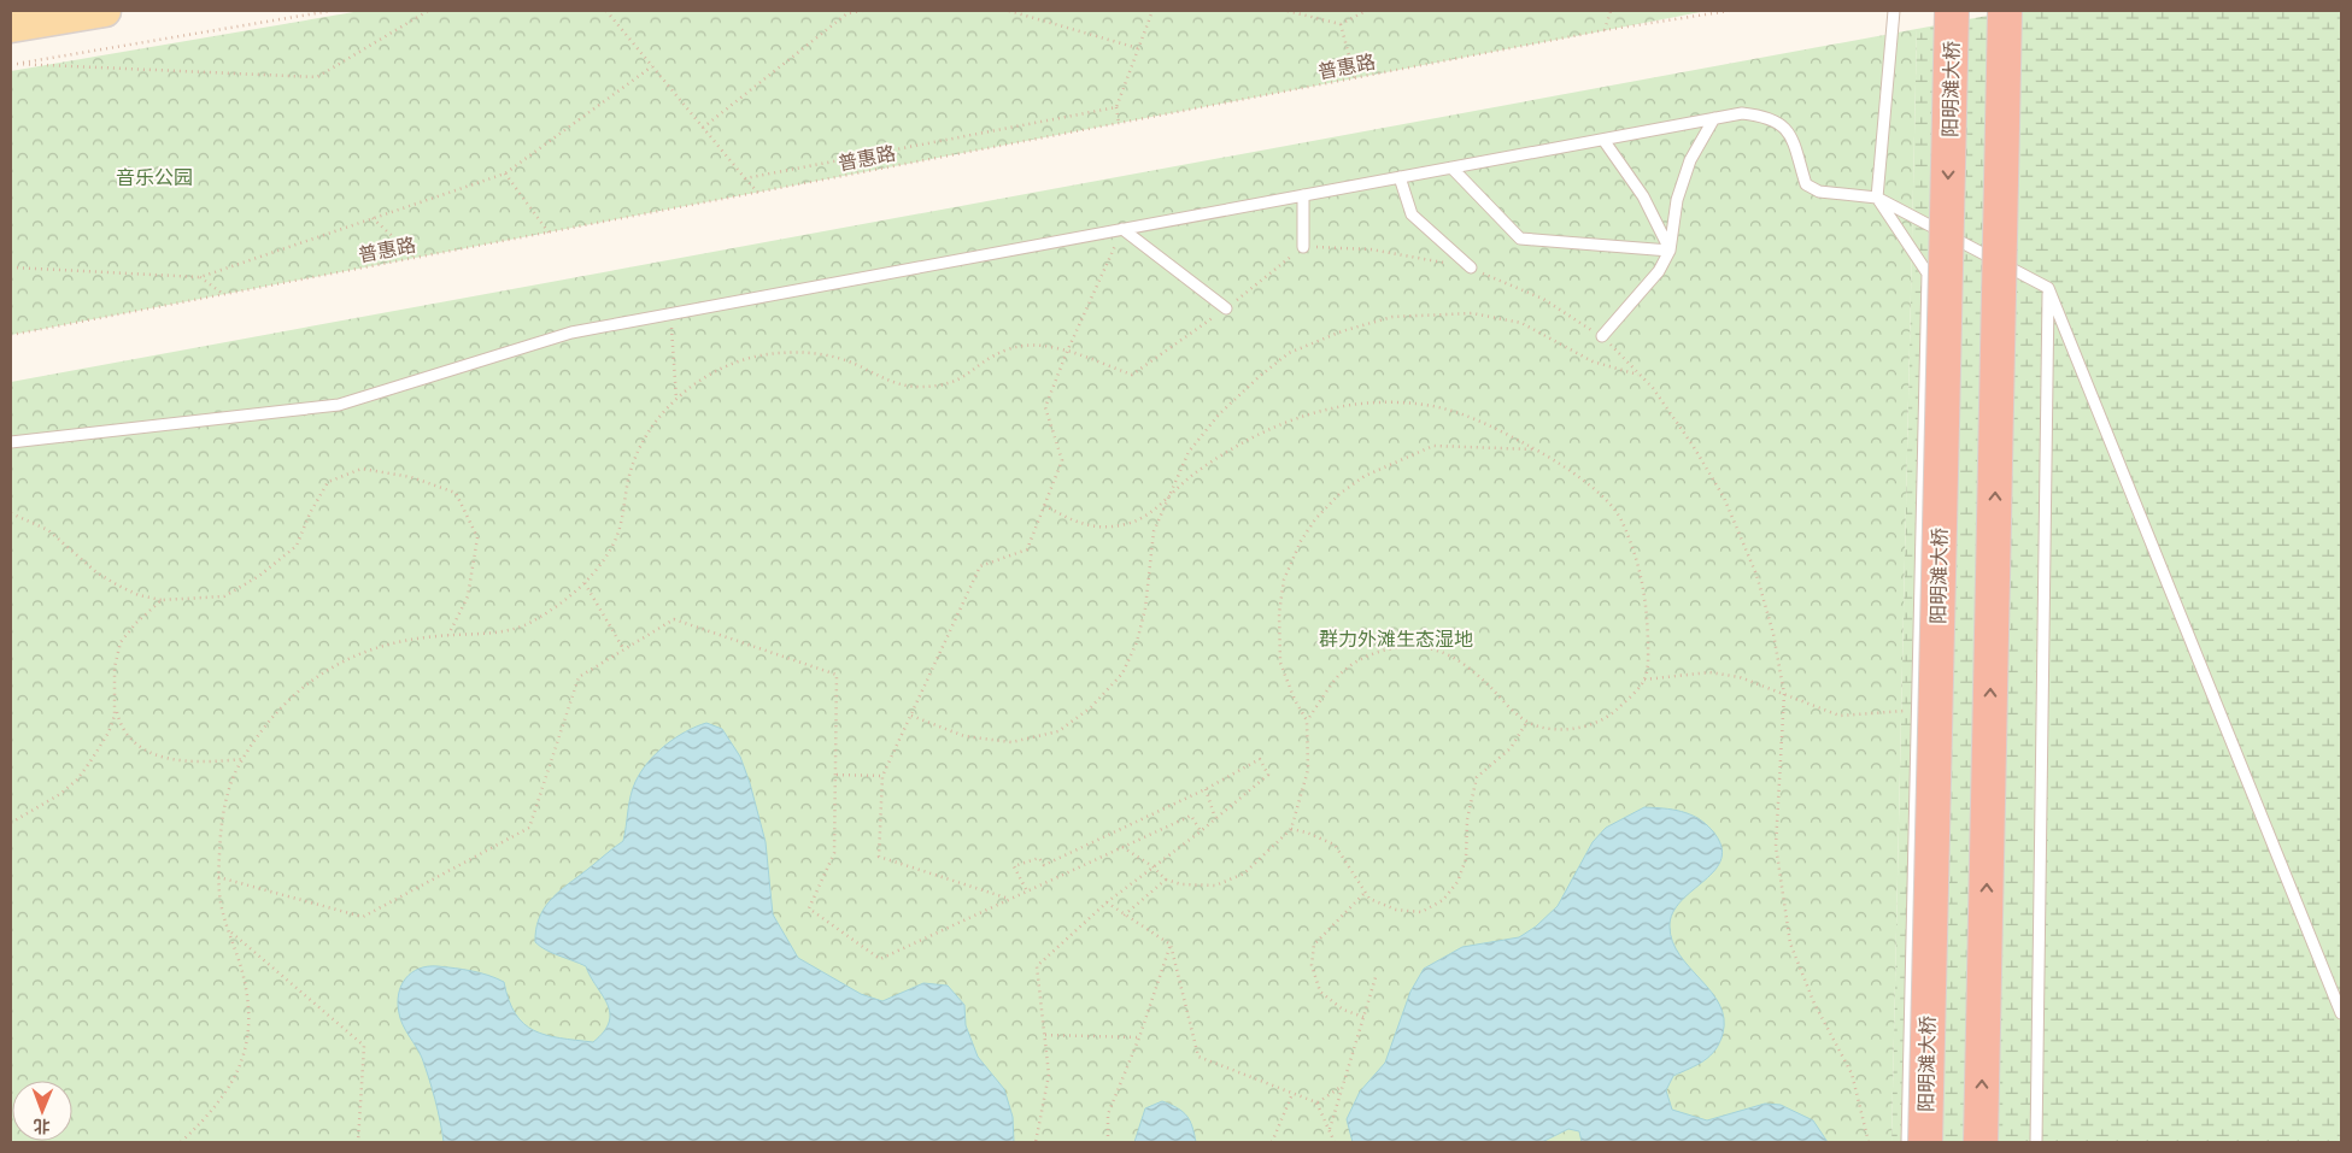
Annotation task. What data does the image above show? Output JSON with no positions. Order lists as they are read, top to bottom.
{
  "streets": {
    "highway": ["阳明滩大桥"],
    "path": ["普惠路"]
  },
  "parks": ["音乐公园", "群力外滩生态湿地"],
  "north": "bottom"
}
